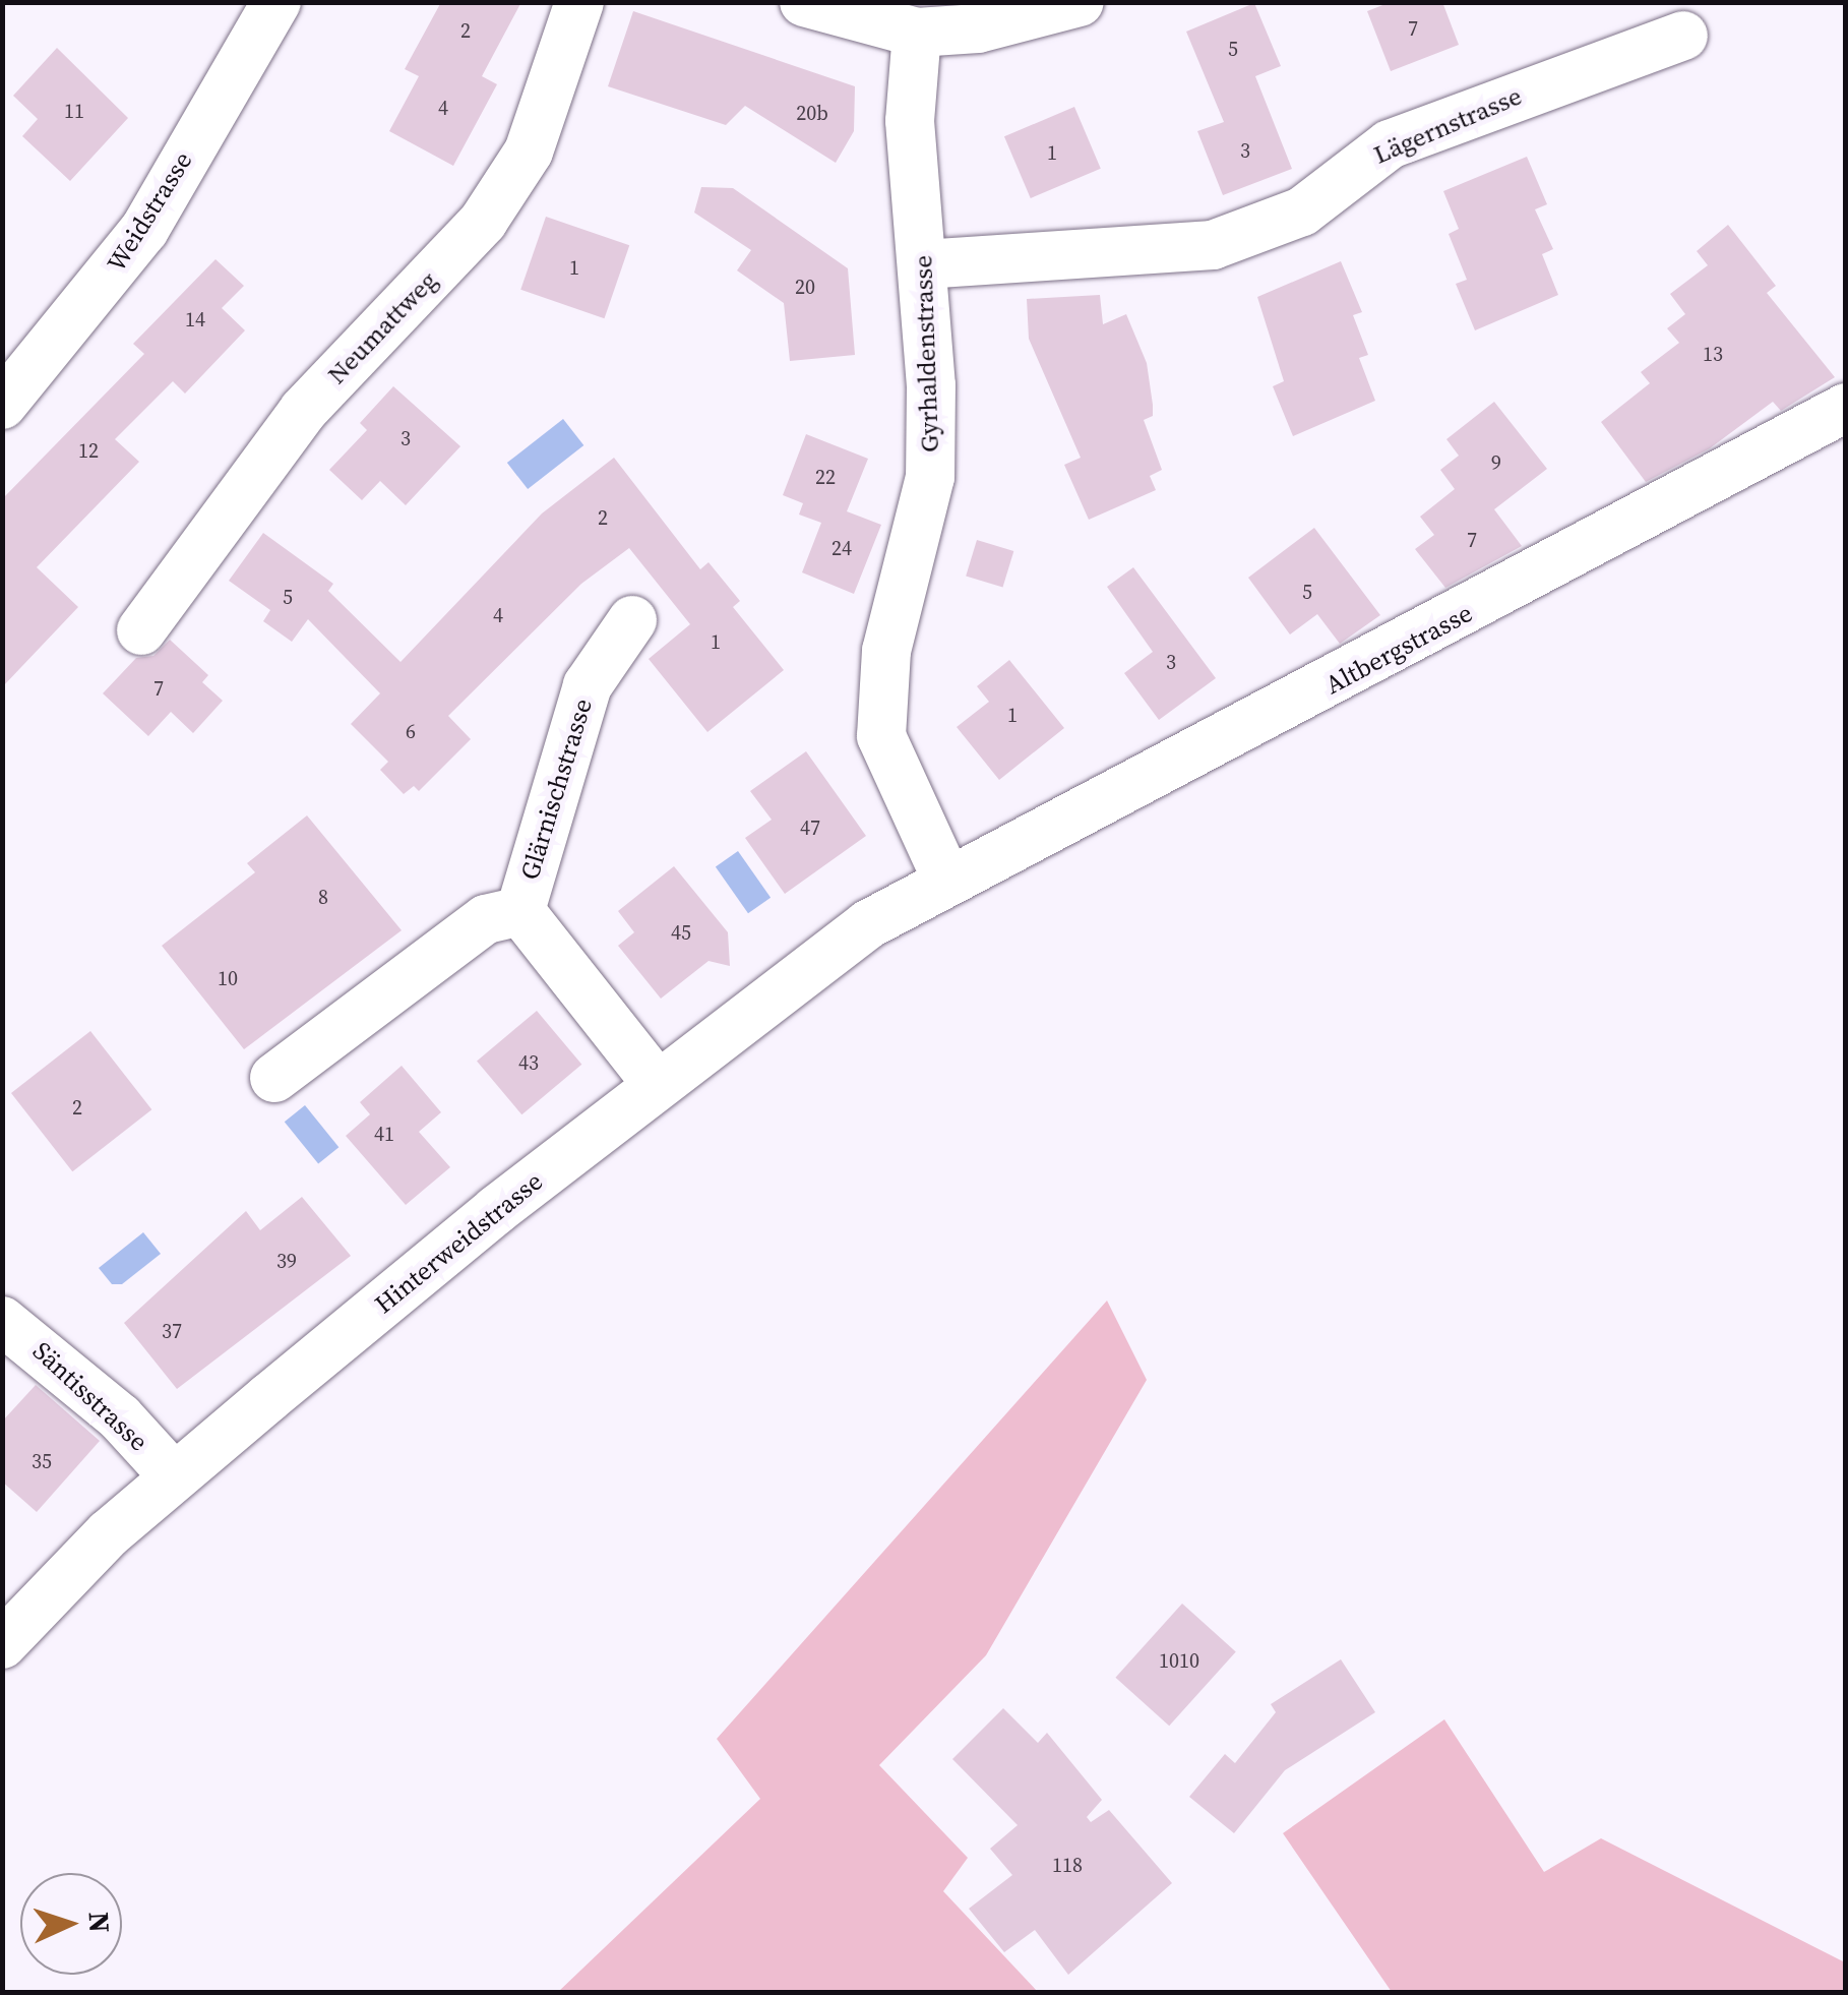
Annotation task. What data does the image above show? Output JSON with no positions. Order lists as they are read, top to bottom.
{
  "streets": {
    "street": [
      "Lägernstrasse",
      "Weidstrasse",
      "Neumattweg",
      "Gyrhaldenstrasse",
      "Altbergstrasse",
      "Glärnischstrasse",
      "Hinterweidstrasse",
      "Säntisstrasse"
    ]
  },
  "crossings": [
    ["Lägernstrasse", "Gyrhaldenstrasse"],
    ["Gyrhaldenstrasse", "Altbergstrasse"],
    ["Gyrhaldenstrasse", "Hinterweidstrasse"],
    ["Altbergstrasse", "Hinterweidstrasse"],
    ["Glärnischstrasse", "Hinterweidstrasse"],
    ["Hinterweidstrasse", "Säntisstrasse"]
  ],
  "house_numbers": [
    "7",
    "2",
    "5",
    "4",
    "11",
    "20b",
    "3",
    "1",
    "1",
    "20",
    "14",
    "13",
    "3",
    "12",
    "9",
    "22",
    "2",
    "7",
    "24",
    "5",
    "5",
    "4",
    "1",
    "3",
    "7",
    "1",
    "6",
    "47",
    "8",
    "45",
    "10",
    "43",
    "2",
    "41",
    "39",
    "37",
    "35",
    "1010",
    "118"
  ],
  "north": "right"
}
